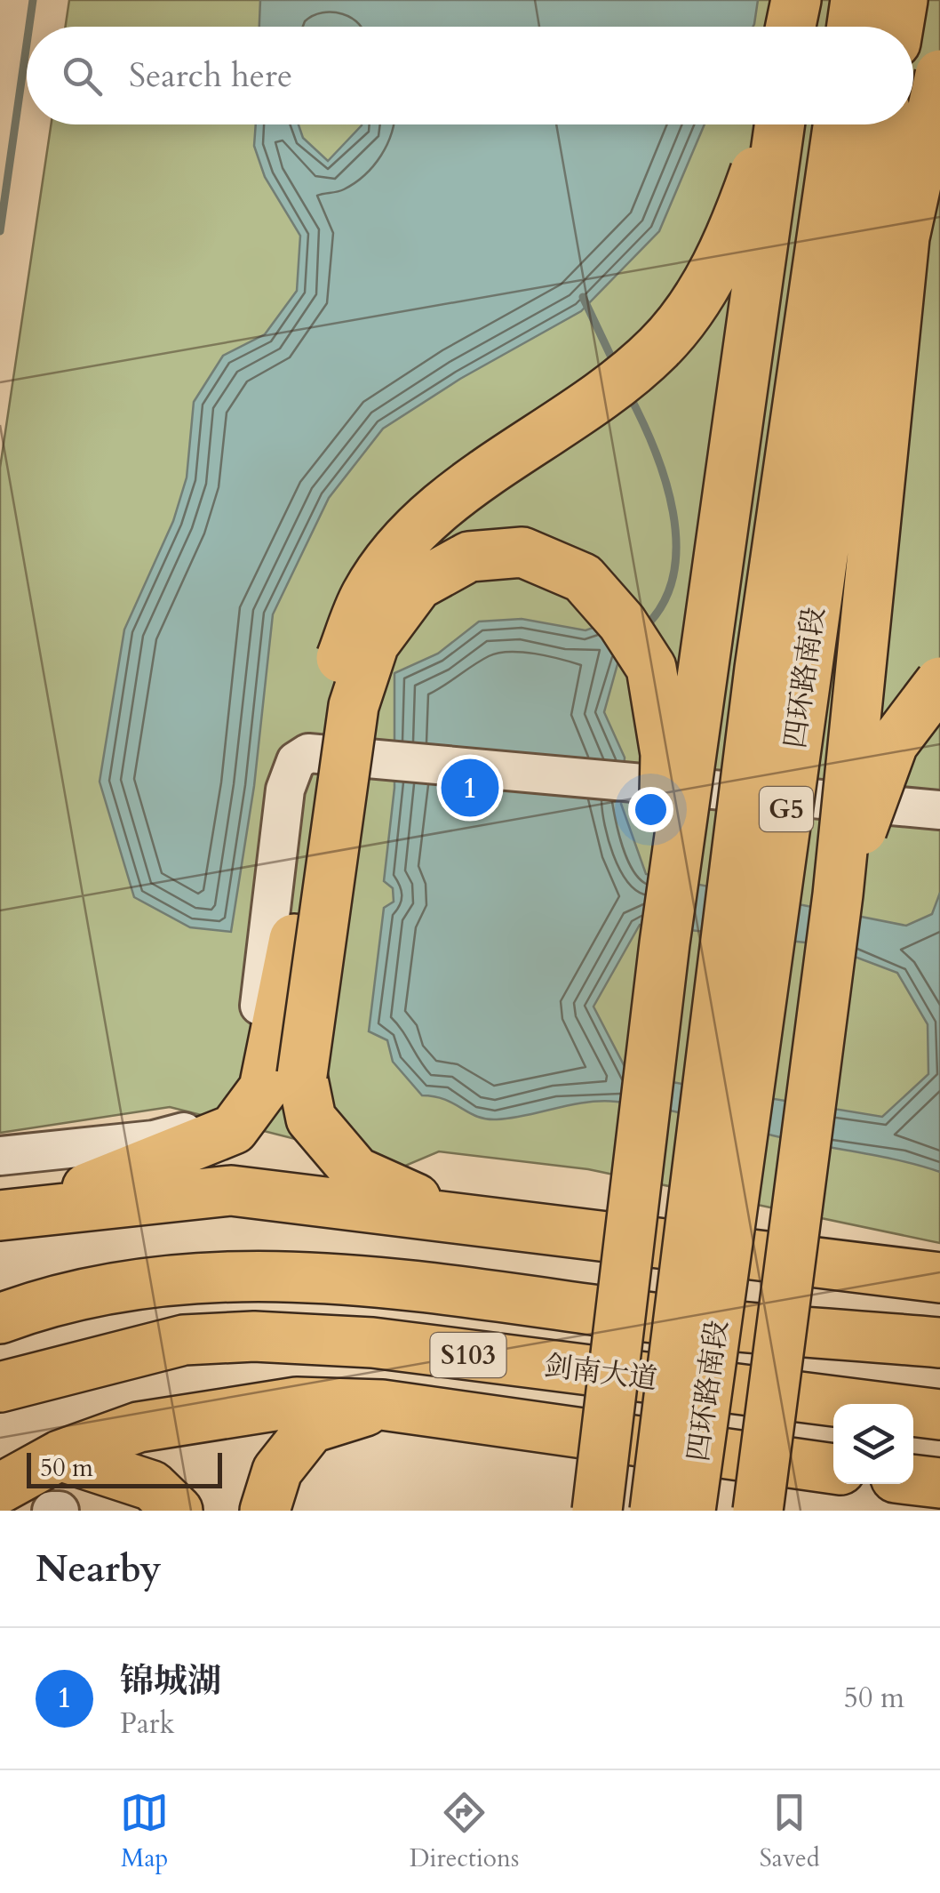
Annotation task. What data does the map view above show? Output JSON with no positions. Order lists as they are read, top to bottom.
{
  "streets": {
    "highway": [
      "四环路南段",
      "G5",
      "S103",
      "剑南大道"
    ]
  },
  "scale_bar": "50 m",
  "page": {
    "search": "Search here",
    "pins": "1",
    "scale": "50 m",
    "heading": "Nearby",
    "list": [
      {
        "mark": "1",
        "name": "锦城湖",
        "note": "Park",
        "value": "50 m"
      }
    ],
    "nav": ["Map", "Directions", "Saved"]
  }
}
